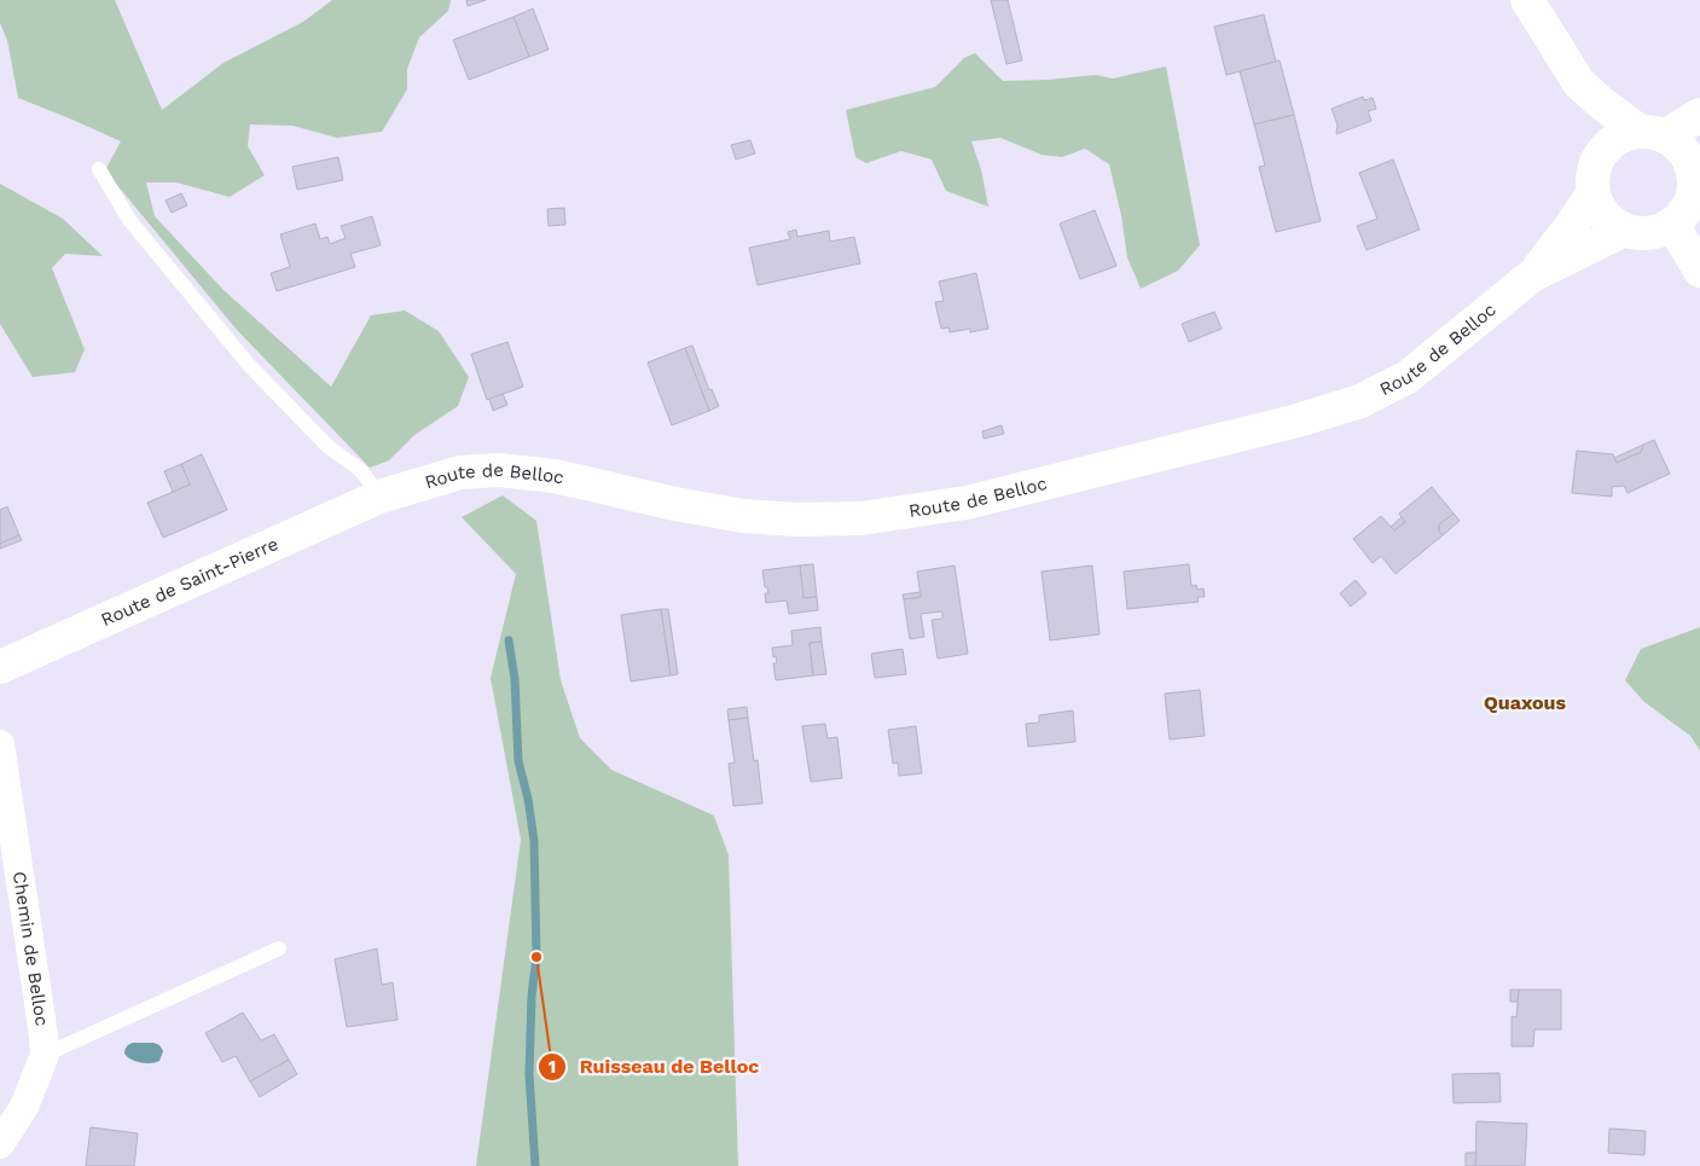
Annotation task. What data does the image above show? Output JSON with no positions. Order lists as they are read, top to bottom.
{
  "streets": {
    "street": ["Route de Belloc", "Route de Saint-Pierre", "Chemin de Belloc"]
  },
  "crossings": [
    ["Route de Belloc", "Route de Saint-Pierre"]
  ],
  "districts": ["Quaxous"],
  "places": ["Ruisseau de Belloc"]
}
